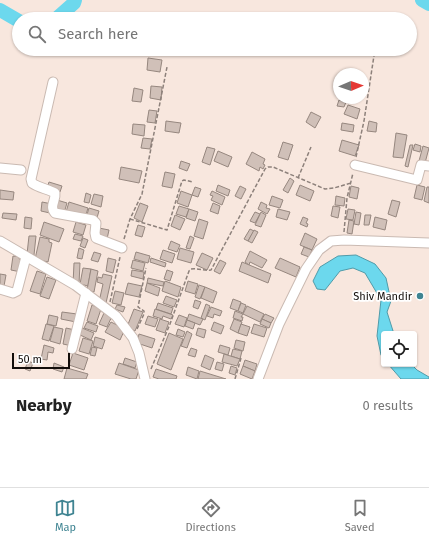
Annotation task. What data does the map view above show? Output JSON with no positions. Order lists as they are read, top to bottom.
{
  "places": ["Shiv Mandir"],
  "scale_bar": "50 m",
  "north": "right",
  "page": {
    "search": "Search here",
    "scale": "50 m",
    "heading": ["Nearby", "0 results"],
    "nav": ["Map", "Directions", "Saved"]
  }
}
